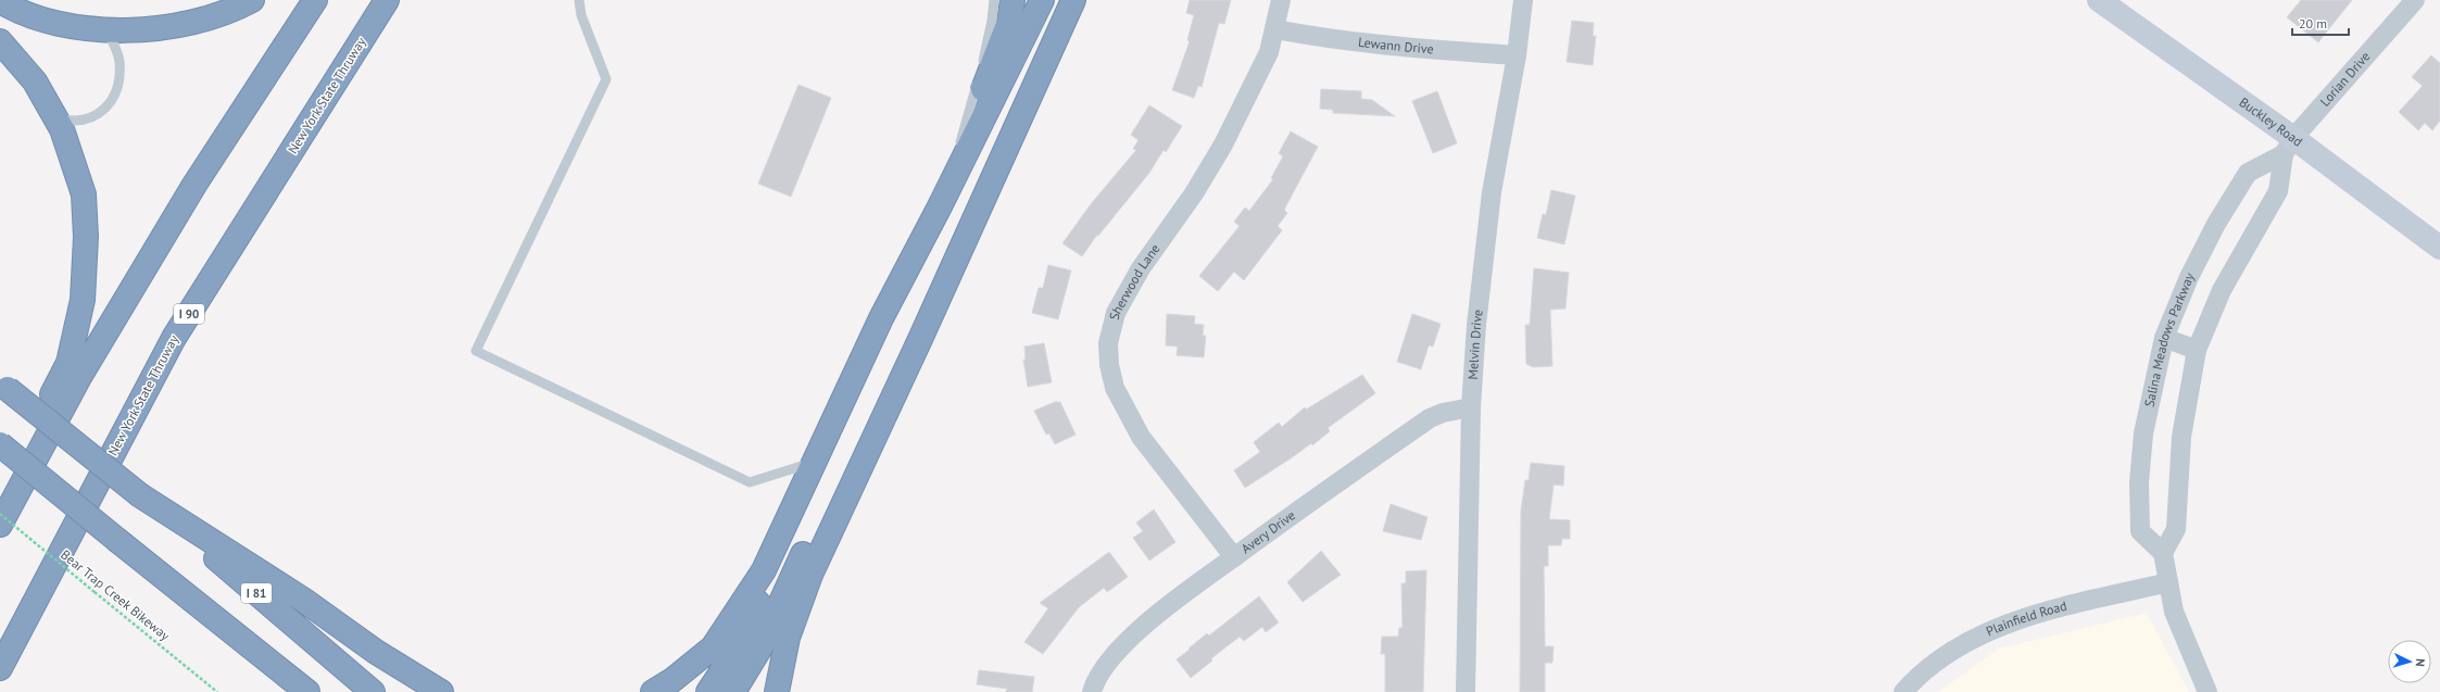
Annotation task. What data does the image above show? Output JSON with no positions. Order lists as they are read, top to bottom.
{
  "streets": {
    "highway": ["New York State Thruway", "I 90", "I 81"],
    "street": [
      "Lewann Drive",
      "Lorian Drive",
      "Buckley Road",
      "Sherwood Lane",
      "Salina Meadows Parkway",
      "Melvin Drive",
      "Avery Drive",
      "Plainfield Road"
    ],
    "path": ["Bear Trap Creek Bikeway"]
  },
  "crossings": [
    ["Lewann Drive", "Sherwood Lane"],
    ["Lewann Drive", "Melvin Drive"],
    ["Lorian Drive", "Buckley Road"],
    ["Lorian Drive", "Salina Meadows Parkway"],
    ["Buckley Road", "Salina Meadows Parkway"],
    ["Sherwood Lane", "Avery Drive"],
    ["Melvin Drive", "Avery Drive"]
  ],
  "scale_bar": "20 m",
  "north": "right"
}
